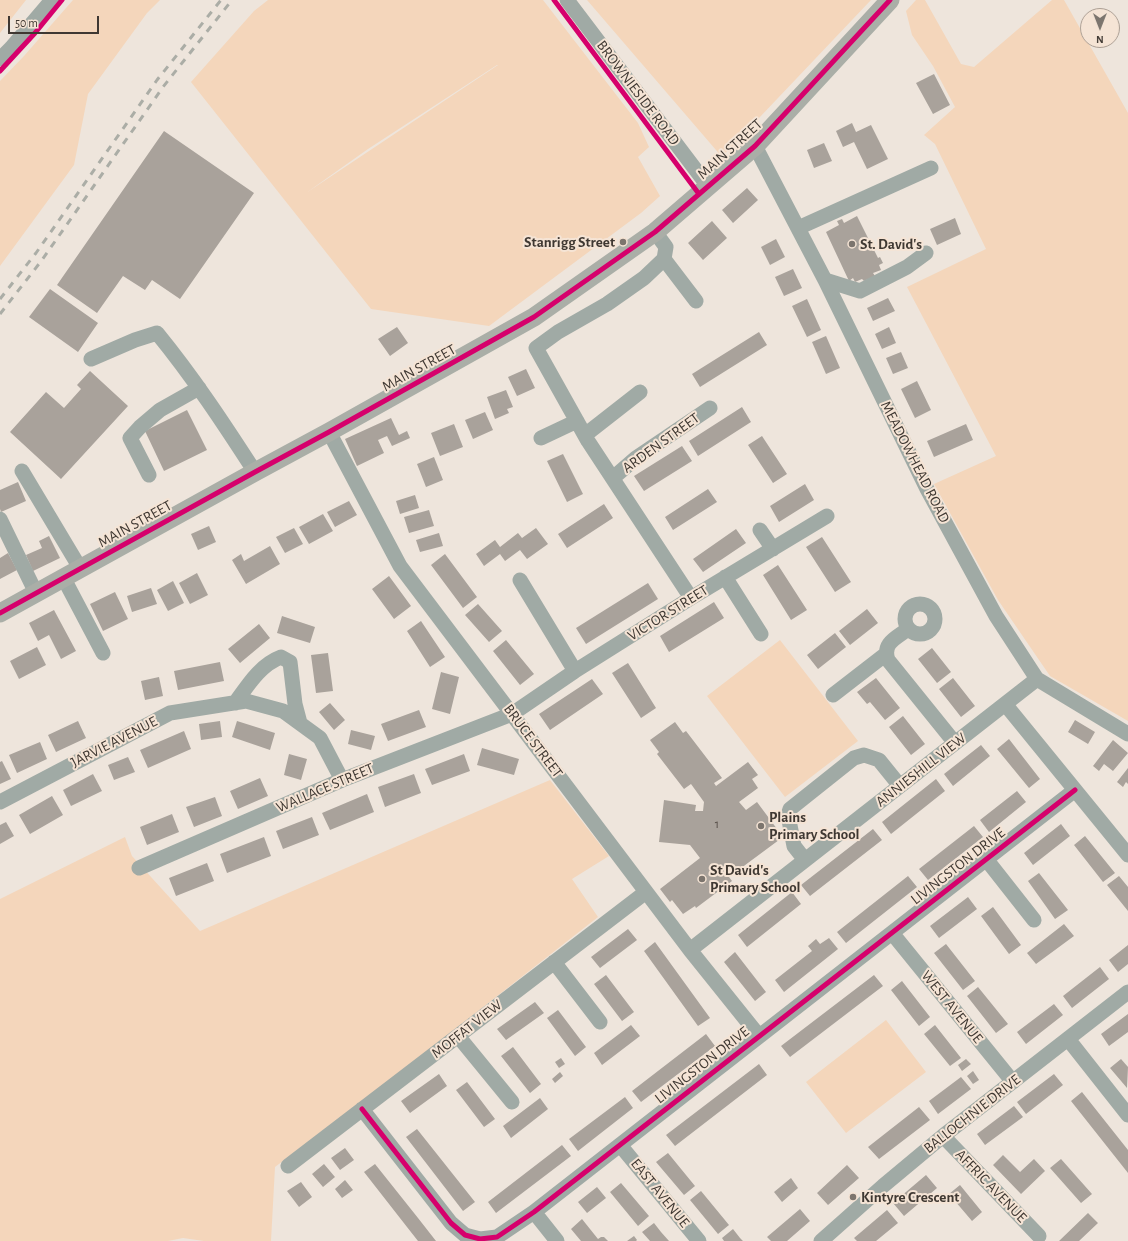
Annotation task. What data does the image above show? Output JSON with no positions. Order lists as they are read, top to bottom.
{
  "streets": {
    "main road": ["MAIN STREET"],
    "street": [
      "BROWNIESIDE ROAD",
      "ARDEN STREET",
      "MEADOWHEAD ROAD",
      "VICTOR STREET",
      "BRUCE STREET",
      "JARVIE AVENUE",
      "ANNIESHILL VIEW",
      "WALLACE STREET",
      "LIVINGSTON DRIVE",
      "WEST AVENUE",
      "MOFFAT VIEW",
      "BALLOCHNIE DRIVE",
      "AFFRIC AVENUE",
      "EAST AVENUE"
    ]
  },
  "crossings": [
    ["BROWNIESIDE ROAD", "MAIN STREET"],
    ["MAIN STREET", "MEADOWHEAD ROAD"],
    ["MAIN STREET", "BRUCE STREET"],
    ["MEADOWHEAD ROAD", "ANNIESHILL VIEW"],
    ["VICTOR STREET", "BRUCE STREET"],
    ["VICTOR STREET", "WALLACE STREET"],
    ["BRUCE STREET", "ANNIESHILL VIEW"],
    ["BRUCE STREET", "WALLACE STREET"],
    ["BRUCE STREET", "LIVINGSTON DRIVE"],
    ["BRUCE STREET", "MOFFAT VIEW"],
    ["JARVIE AVENUE", "WALLACE STREET"],
    ["LIVINGSTON DRIVE", "WEST AVENUE"],
    ["LIVINGSTON DRIVE", "MOFFAT VIEW"],
    ["LIVINGSTON DRIVE", "EAST AVENUE"],
    ["WEST AVENUE", "BALLOCHNIE DRIVE"],
    ["BALLOCHNIE DRIVE", "AFFRIC AVENUE"]
  ],
  "places": [
    "Stanrigg Street",
    "St. David's",
    "Plains Primary School",
    "St David's Primary School",
    "Kintyre Crescent"
  ],
  "house_numbers": ["1"],
  "scale_bar": "50 m",
  "north": "bottom"
}
